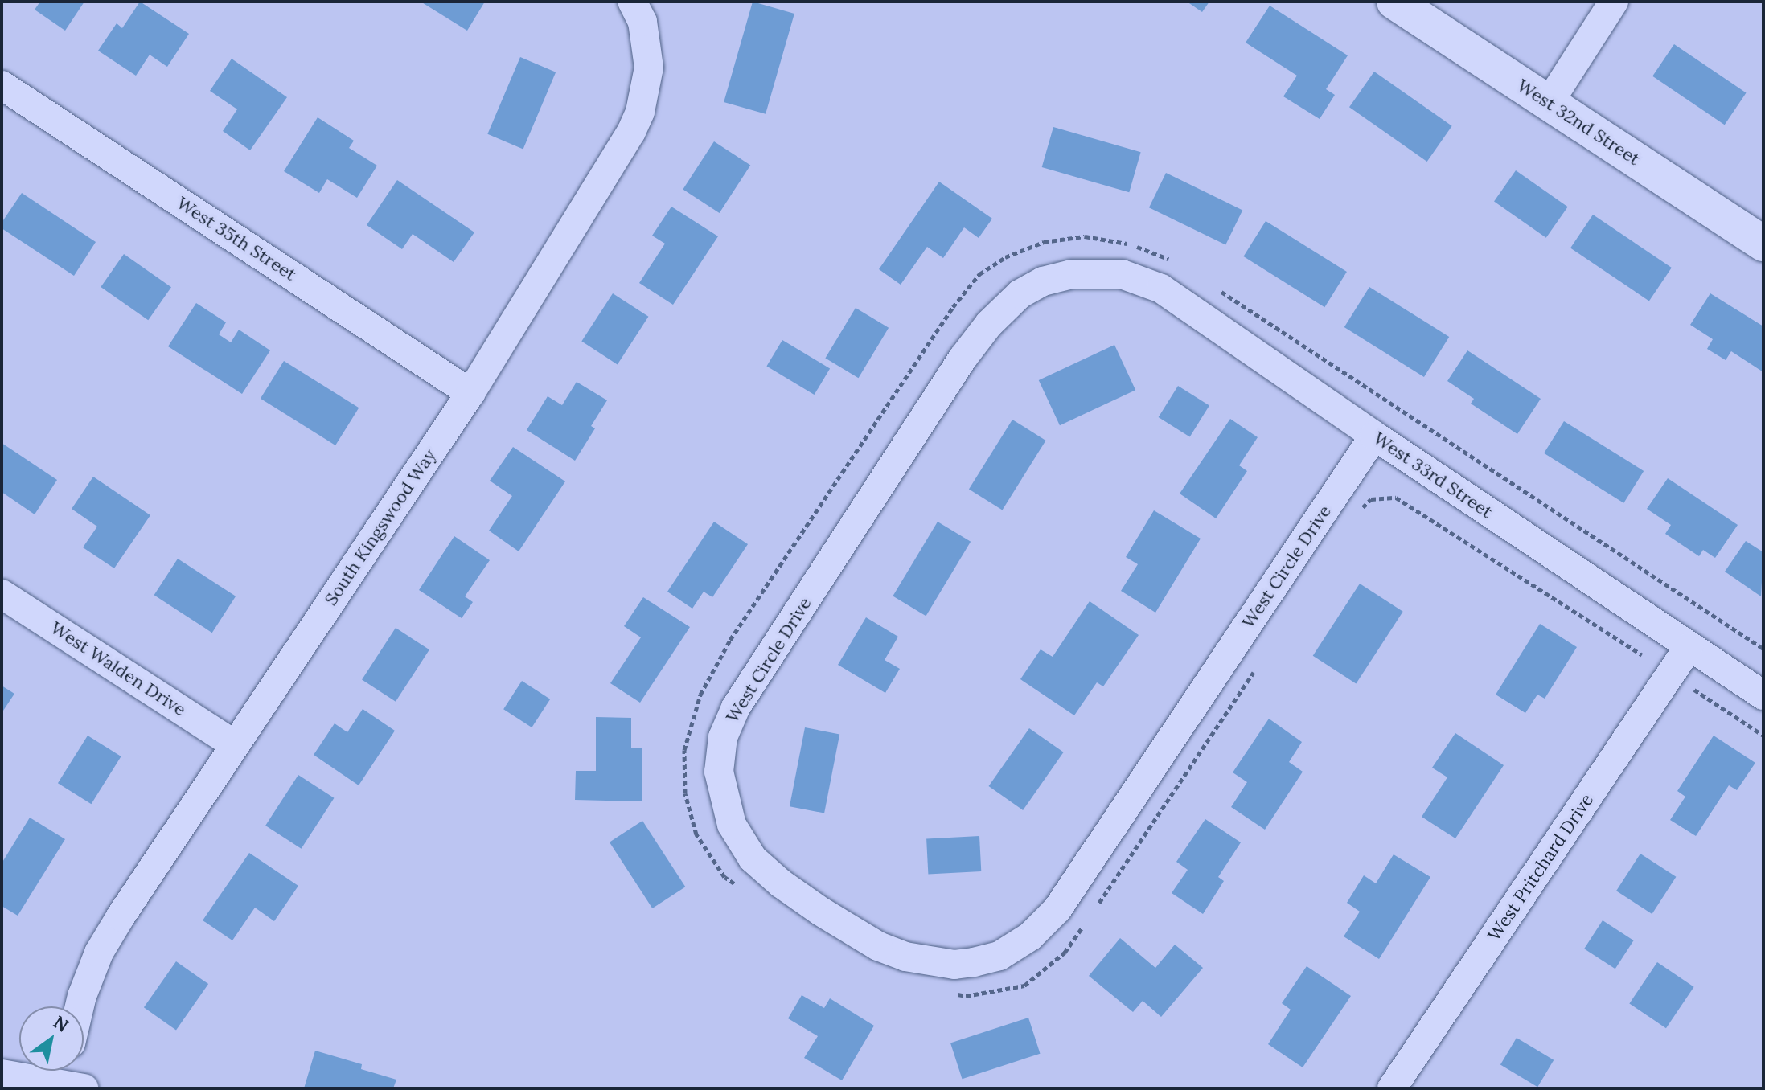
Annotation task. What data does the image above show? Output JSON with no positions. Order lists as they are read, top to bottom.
{
  "streets": {
    "street": [
      "West 32nd Street",
      "West 35th Street",
      "West 33rd Street",
      "South Kingswood Way",
      "West Circle Drive",
      "West Walden Drive",
      "West Pritchard Drive"
    ]
  },
  "crossings": [
    ["West 35th Street", "South Kingswood Way"],
    ["West 33rd Street", "West Circle Drive"],
    ["West 33rd Street", "West Pritchard Drive"],
    ["South Kingswood Way", "West Walden Drive"]
  ],
  "north": "top right"
}
